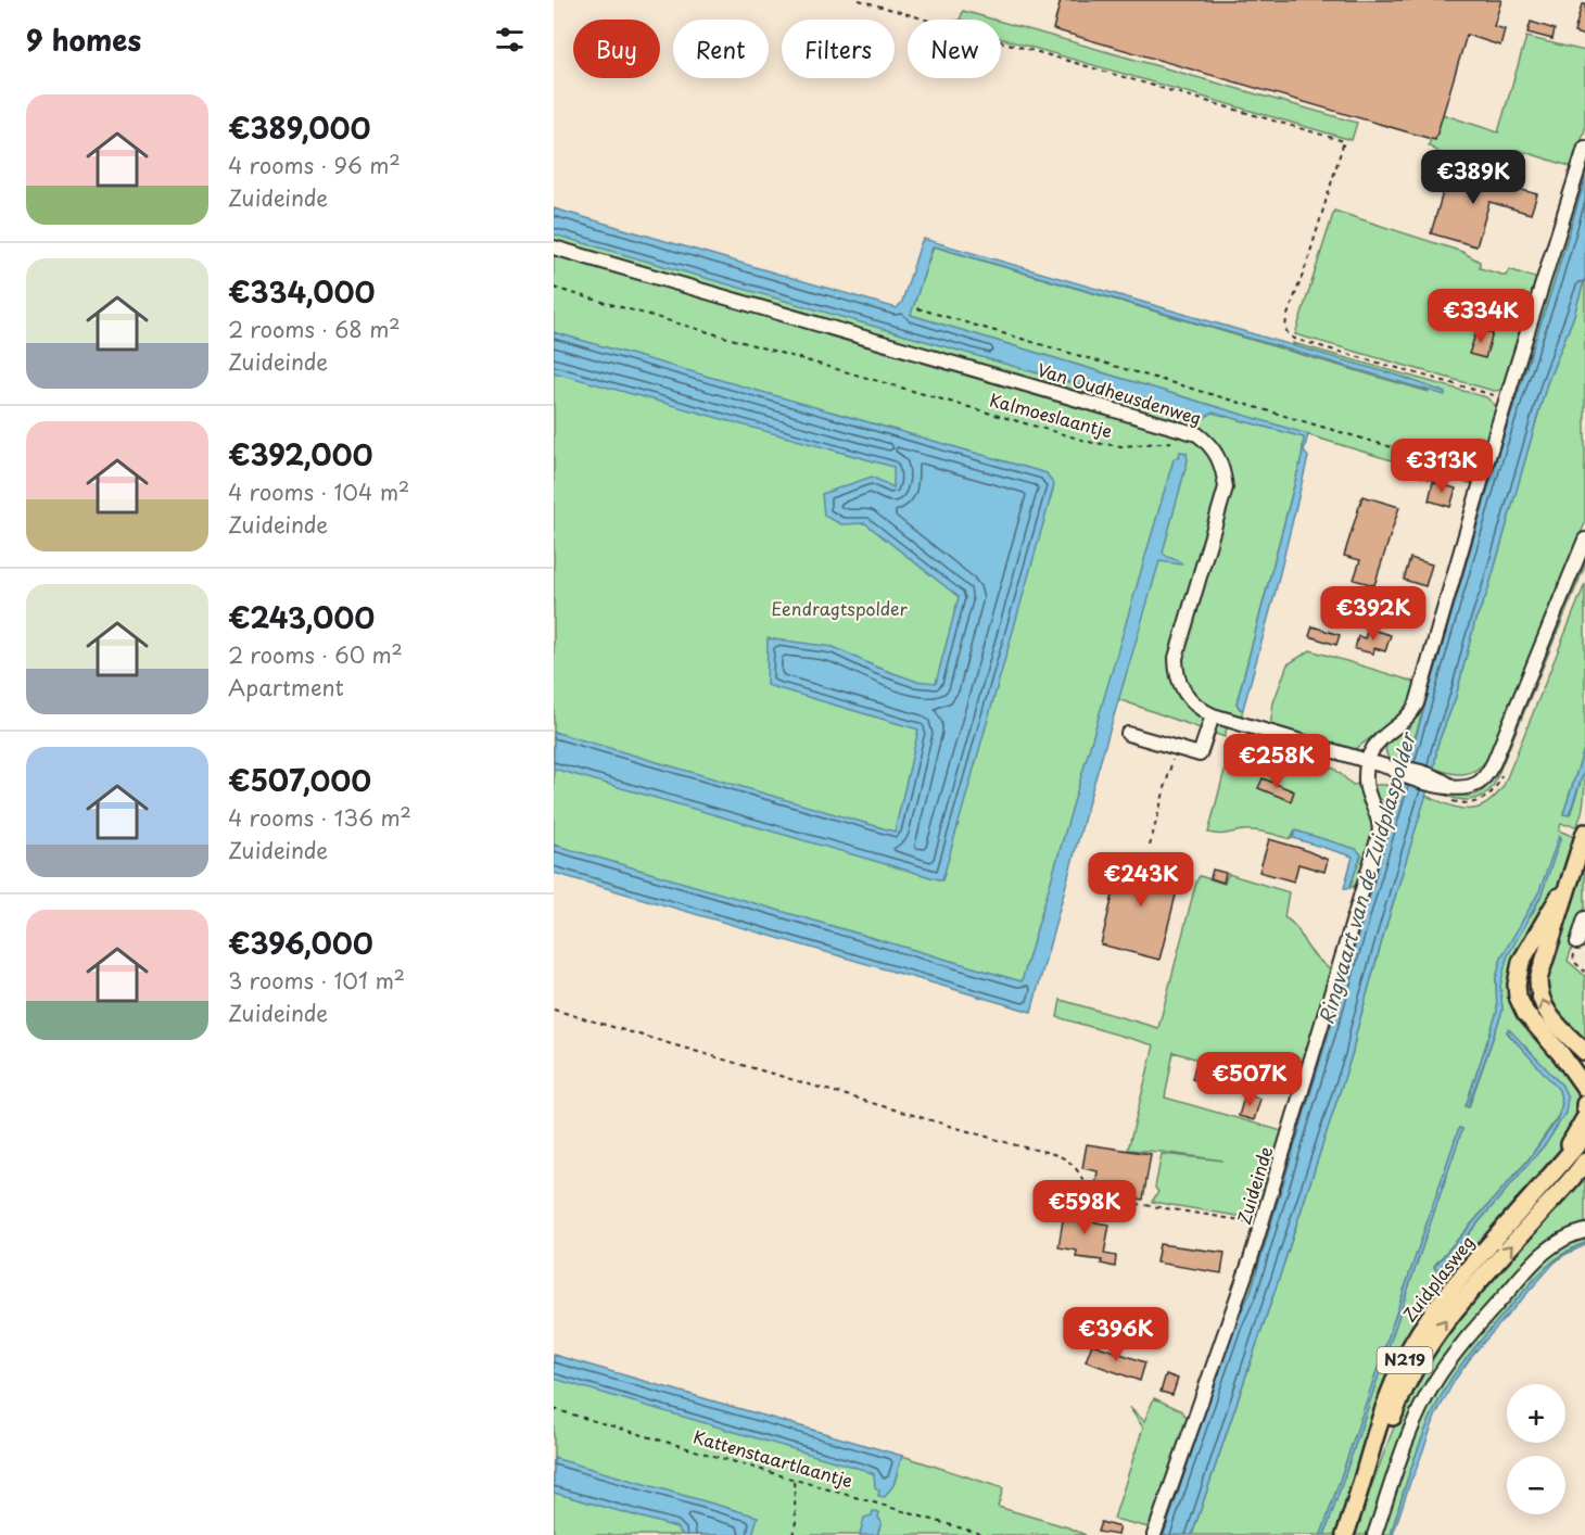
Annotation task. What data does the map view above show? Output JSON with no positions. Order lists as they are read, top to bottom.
{
  "streets": {
    "main road": ["Zuidplasweg", "N219"],
    "street": ["Van Oudheusdenweg", "Zuideinde"],
    "path": ["Kalmoeslaantje", "Kattenstaartlaantje"]
  },
  "crossings": [
    ["Van Oudheusdenweg", "Zuideinde"]
  ],
  "water": ["Ringvaart van de Zuidplaspolder"],
  "parks": ["Eendragtspolder"],
  "page": {
    "heading": "9 homes",
    "chip": [
      "Buy",
      "Rent",
      "Filters",
      "New"
    ],
    "list": [
      {
        "name": "€389,000",
        "note": "4 rooms · 96 m² · Zuideinde"
      },
      {
        "name": "€334,000",
        "note": "2 rooms · 68 m² · Zuideinde"
      },
      {
        "name": "€392,000",
        "note": "4 rooms · 104 m² · Zuideinde"
      },
      {
        "name": "€243,000",
        "note": "2 rooms · 60 m² · Apartment"
      },
      {
        "name": "€507,000",
        "note": "4 rooms · 136 m² · Zuideinde"
      },
      {
        "name": "€396,000",
        "note": "3 rooms · 101 m² · Zuideinde"
      }
    ],
    "price": [
      "€389K",
      "€334K",
      "€313K",
      "€392K",
      "€258K",
      "€243K",
      "€507K",
      "€598K",
      "€396K"
    ],
    "map_buttons": ["+", "−"]
  }
}
